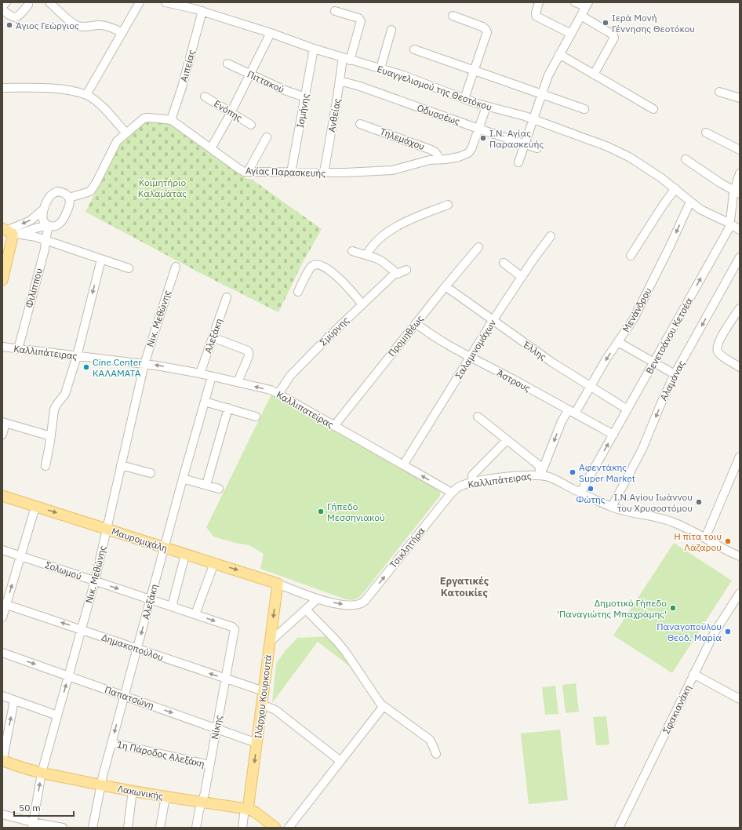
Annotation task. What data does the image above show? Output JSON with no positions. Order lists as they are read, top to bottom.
{
  "streets": {
    "main road": ["Μαυρομιχάλη", "Ιλάρχου Κουρκουτά", "Λακωνικής"],
    "street": [
      "Αιπείας",
      "Πιττακού",
      "Ευαγγελισμού της Θεοτόκου",
      "Ενόπης",
      "Ισμήνης",
      "Οδυσσέως",
      "Ανθείας",
      "Τηλεμάχου",
      "Αγίας Παρασκευής",
      "Φιλίππου",
      "Μενάνδρου",
      "Νικ. Μεθώνης",
      "Σμύρνης",
      "Αλεξάκη",
      "Προμηθέως",
      "Βενετσάνου Κετσέα",
      "Σαλαμινομάχων",
      "Έλλης",
      "Καλλιπάτειρας",
      "Άστρους",
      "Αλαμάνας",
      "Καλλιπατείρας",
      "Τσικλητήρα",
      "Σολωμού",
      "Δημακοπούλου",
      "Παπατσώνη",
      "Σφακιανάκη",
      "Νίκης",
      "1η Πάροδος Αλεξάκη"
    ]
  },
  "crossings": [
    ["Αιπείας", "Ευαγγελισμού της Θεοτόκου"],
    ["Αιπείας", "Αγίας Παρασκευής"],
    ["Πιττακού", "Ισμήνης"],
    ["Ευαγγελισμού της Θεοτόκου", "Ισμήνης"],
    ["Ευαγγελισμού της Θεοτόκου", "Ανθείας"],
    ["Ευαγγελισμού της Θεοτόκου", "Αγίας Παρασκευής"],
    ["Ευαγγελισμού της Θεοτόκου", "Μενάνδρου"],
    ["Ευαγγελισμού της Θεοτόκου", "Βενετσάνου Κετσέα"],
    ["Ισμήνης", "Αγίας Παρασκευής"],
    ["Οδυσσέως", "Ανθείας"],
    ["Οδυσσέως", "Αγίας Παρασκευής"],
    ["Ανθείας", "Αγίας Παρασκευής"],
    ["Τηλεμάχου", "Αγίας Παρασκευής"],
    ["Φιλίππου", "Καλλιπάτειρας"],
    ["Μενάνδρου", "Έλλης"],
    ["Μενάνδρου", "Καλλιπάτειρας"],
    ["Μενάνδρου", "Άστρους"],
    ["Νικ. Μεθώνης", "Καλλιπάτειρας"],
    ["Νικ. Μεθώνης", "Καλλιπατείρας"],
    ["Νικ. Μεθώνης", "Μαυρομιχάλη"],
    ["Νικ. Μεθώνης", "Σολωμού"],
    ["Νικ. Μεθώνης", "Δημακοπούλου"],
    ["Νικ. Μεθώνης", "Παπατσώνη"],
    ["Νικ. Μεθώνης", "Λακωνικής"],
    ["Σμύρνης", "Καλλιπατείρας"],
    ["Αλεξάκη", "Καλλιπατείρας"],
    ["Αλεξάκη", "Μαυρομιχάλη"],
    ["Αλεξάκη", "Σολωμού"],
    ["Αλεξάκη", "Δημακοπούλου"],
    ["Αλεξάκη", "Παπατσώνη"],
    ["Αλεξάκη", "1η Πάροδος Αλεξάκη"],
    ["Αλεξάκη", "Λακωνικής"],
    ["Προμηθέως", "Έλλης"],
    ["Προμηθέως", "Άστρους"],
    ["Προμηθέως", "Καλλιπατείρας"],
    ["Βενετσάνου Κετσέα", "Έλλης"],
    ["Βενετσάνου Κετσέα", "Καλλιπάτειρας"],
    ["Βενετσάνου Κετσέα", "Άστρους"],
    ["Σαλαμινομάχων", "Έλλης"],
    ["Σαλαμινομάχων", "Άστρους"],
    ["Σαλαμινομάχων", "Καλλιπατείρας"],
    ["Καλλιπάτειρας", "Αλαμάνας"],
    ["Καλλιπάτειρας", "Καλλιπατείρας"],
    ["Καλλιπάτειρας", "Τσικλητήρα"],
    ["Καλλιπατείρας", "Τσικλητήρα"],
    ["Μαυρομιχάλη", "Ιλάρχου Κουρκουτά"],
    ["Σολωμού", "Νίκης"],
    ["Δημακοπούλου", "Ιλάρχου Κουρκουτά"],
    ["Δημακοπούλου", "Νίκης"],
    ["Ιλάρχου Κουρκουτά", "Παπατσώνη"],
    ["Ιλάρχου Κουρκουτά", "Λακωνικής"],
    ["Παπατσώνη", "Νίκης"],
    ["Νίκης", "1η Πάροδος Αλεξάκη"],
    ["Νίκης", "Λακωνικής"]
  ],
  "one_way": [
    "Βενετσάνου Κετσέα",
    "Αλαμάνας",
    "Καλλιπατείρας",
    "Μαυρομιχάλη",
    "Τσικλητήρα",
    "Σολωμού",
    "Δημακοπούλου",
    "Ιλάρχου Κουρκουτά"
  ],
  "districts": ["Εργατικές Κατοικίες"],
  "parks": ["Κοιμητήριο Καλαμάτας"],
  "places": [
    "Ιερά Μονή Γέννησης Θεοτόκου",
    "Άγιος Γεώργιος",
    "Ι.Ν. Αγίας Παρασκευής",
    "Cine Center ΚΑΛΑΜΑΤΑ",
    "Αφεντάκης Super Market",
    "Φώτης",
    "Ι.Ν.Αγίου Ιωάννου του Χρυσοστόμου",
    "Γήπεδο Μεσσηνιακού",
    "Η πίτα τοιυ Λάζαρου",
    "Δημοτικό Γήπεδο 'Παναγιώτης Μπαχράμης'",
    "Παναγοπούλου Θεοδ. Μαρία"
  ],
  "scale_bar": "50 m"
}
